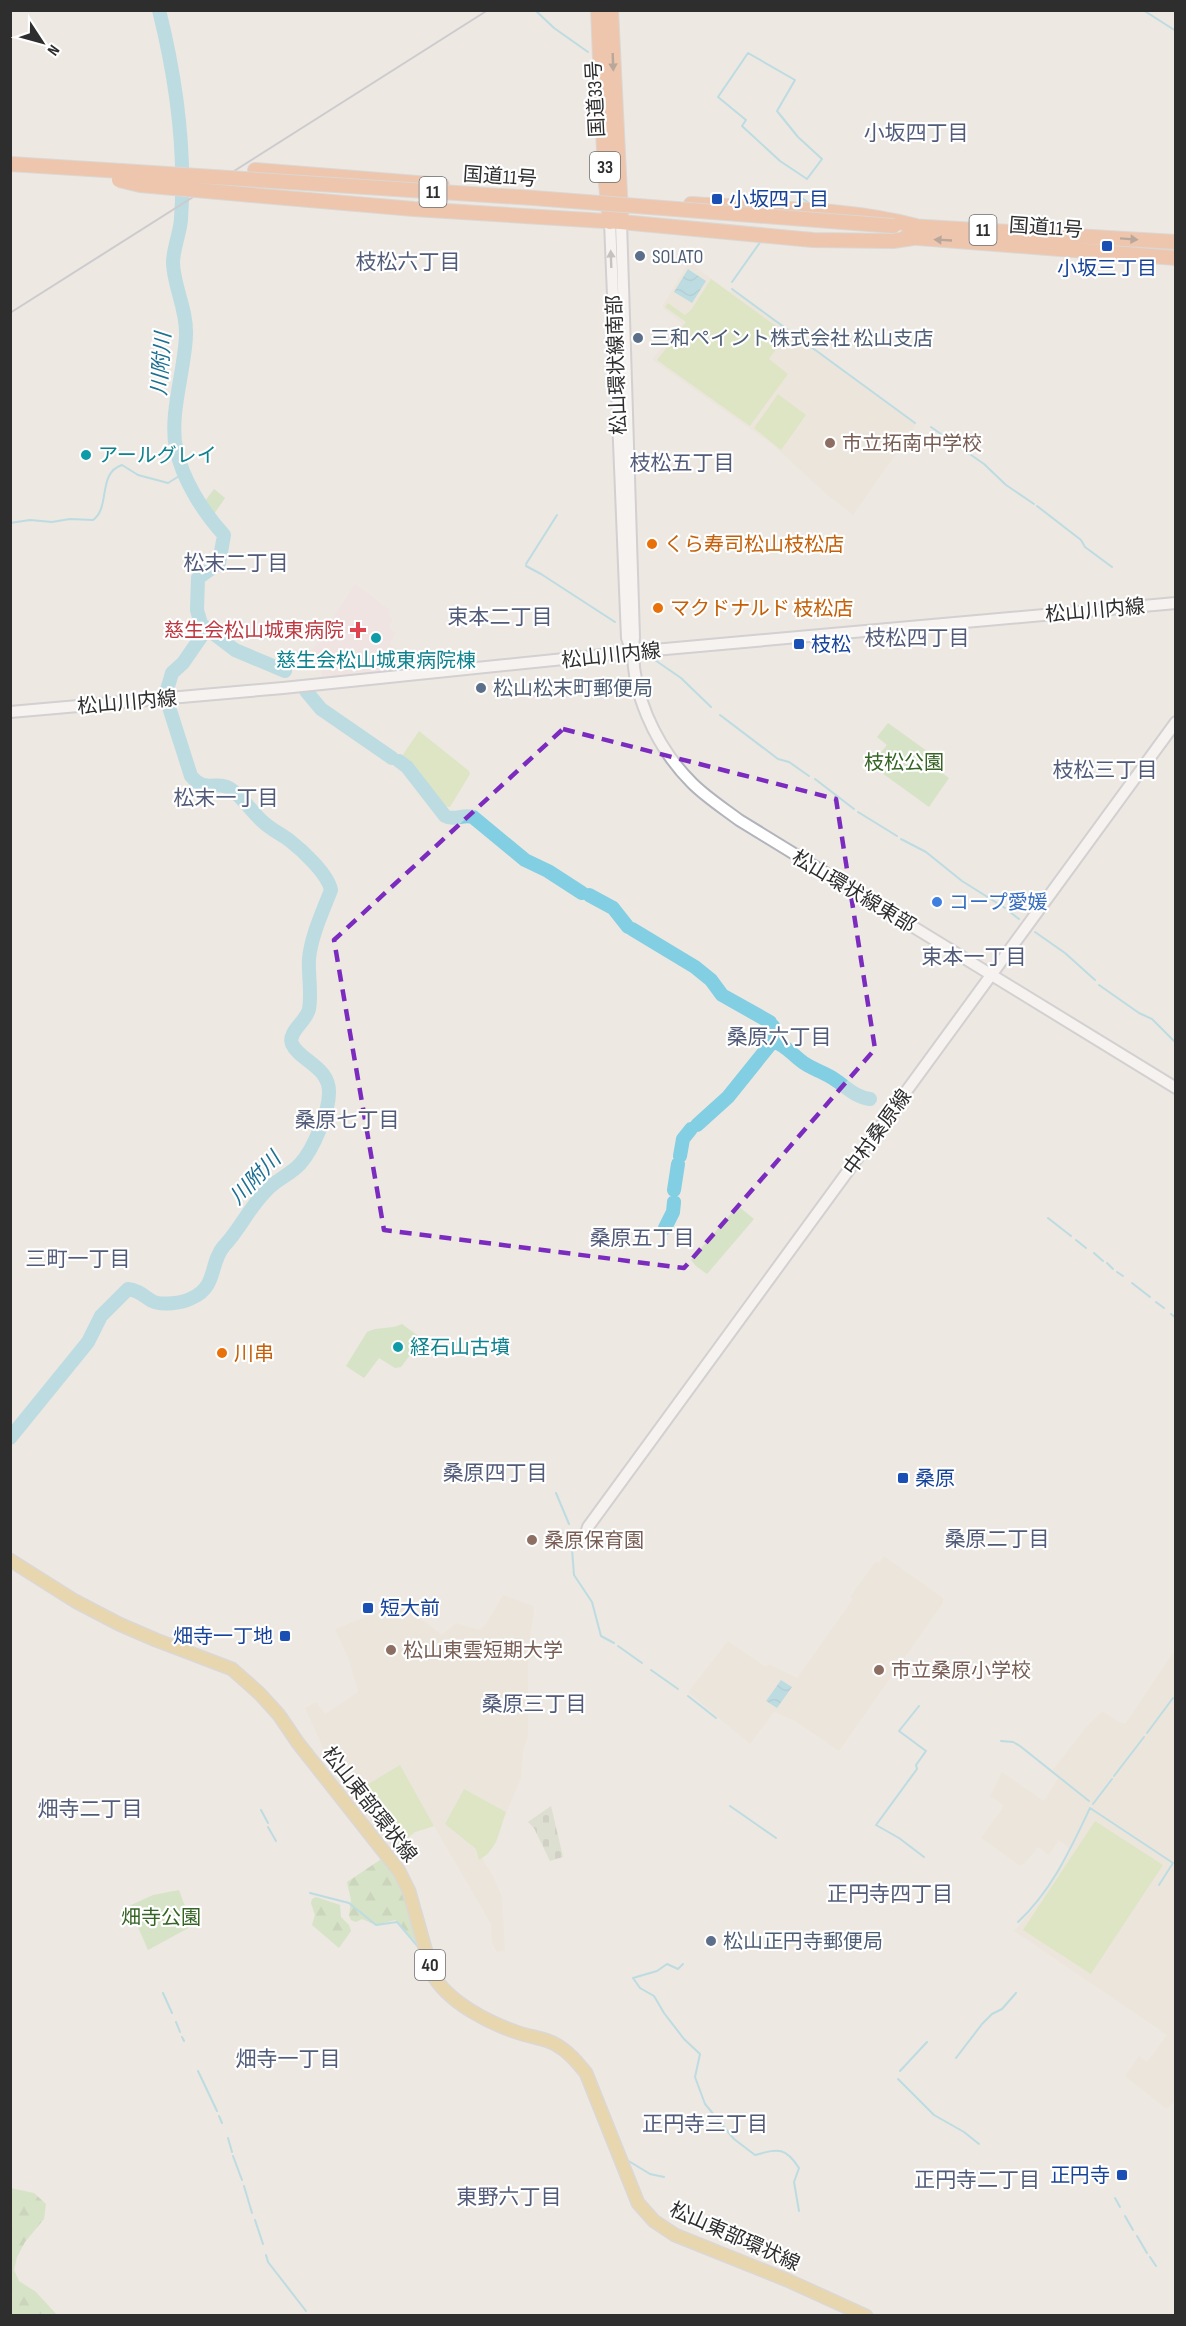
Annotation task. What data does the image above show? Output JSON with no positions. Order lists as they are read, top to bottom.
{
  "streets": {
    "highway": [
      "国道33号",
      "33",
      "国道11号",
      "11"
    ],
    "main road": ["松山東部環状線", "40"],
    "street": [
      "松山環状線南部",
      "松山川内線",
      "松山環状線東部",
      "中村桑原線"
    ]
  },
  "crossings": [
    ["国道33号", "国道11号"],
    ["国道33号", "11"],
    ["国道33号", "松山環状線南部"],
    ["国道11号", "11"],
    ["国道11号", "松山環状線南部"],
    ["11", "松山環状線南部"],
    ["松山環状線南部", "松山川内線"],
    ["松山環状線南部", "松山環状線東部"],
    ["松山川内線", "松山環状線東部"],
    ["松山環状線東部", "中村桑原線"]
  ],
  "districts": [
    "小坂四丁目",
    "枝松六丁目",
    "枝松五丁目",
    "松末二丁目",
    "束本二丁目",
    "枝松四丁目",
    "枝松三丁目",
    "松末一丁目",
    "束本一丁目",
    "桑原六丁目",
    "桑原七丁目",
    "桑原五丁目",
    "三町一丁目",
    "桑原四丁目",
    "桑原二丁目",
    "桑原三丁目",
    "畑寺二丁目",
    "正円寺四丁目",
    "畑寺一丁目",
    "正円寺三丁目",
    "正円寺二丁目",
    "東野六丁目"
  ],
  "water": ["川附川"],
  "parks": ["枝松公園", "畑寺公園"],
  "places": {
    "transit": [
      "小坂四丁目",
      "小坂三丁目",
      "枝松",
      "桑原",
      "短大前",
      "畑寺一丁地",
      "正円寺"
    ],
    "other": [
      "SOLATO",
      "三和ペイント株式会社 松山支店",
      "市立拓南中学校",
      "アールグレイ",
      "くら寿司松山枝松店",
      "マクドナルド 枝松店",
      "慈生会松山城東病院棟",
      "松山松末町郵便局",
      "コープ愛媛",
      "経石山古墳",
      "川串",
      "桑原保育園",
      "松山東雲短期大学",
      "市立桑原小学校",
      "松山正円寺郵便局"
    ],
    "health": ["慈生会松山城東病院"]
  },
  "north": "bottom right"
}
